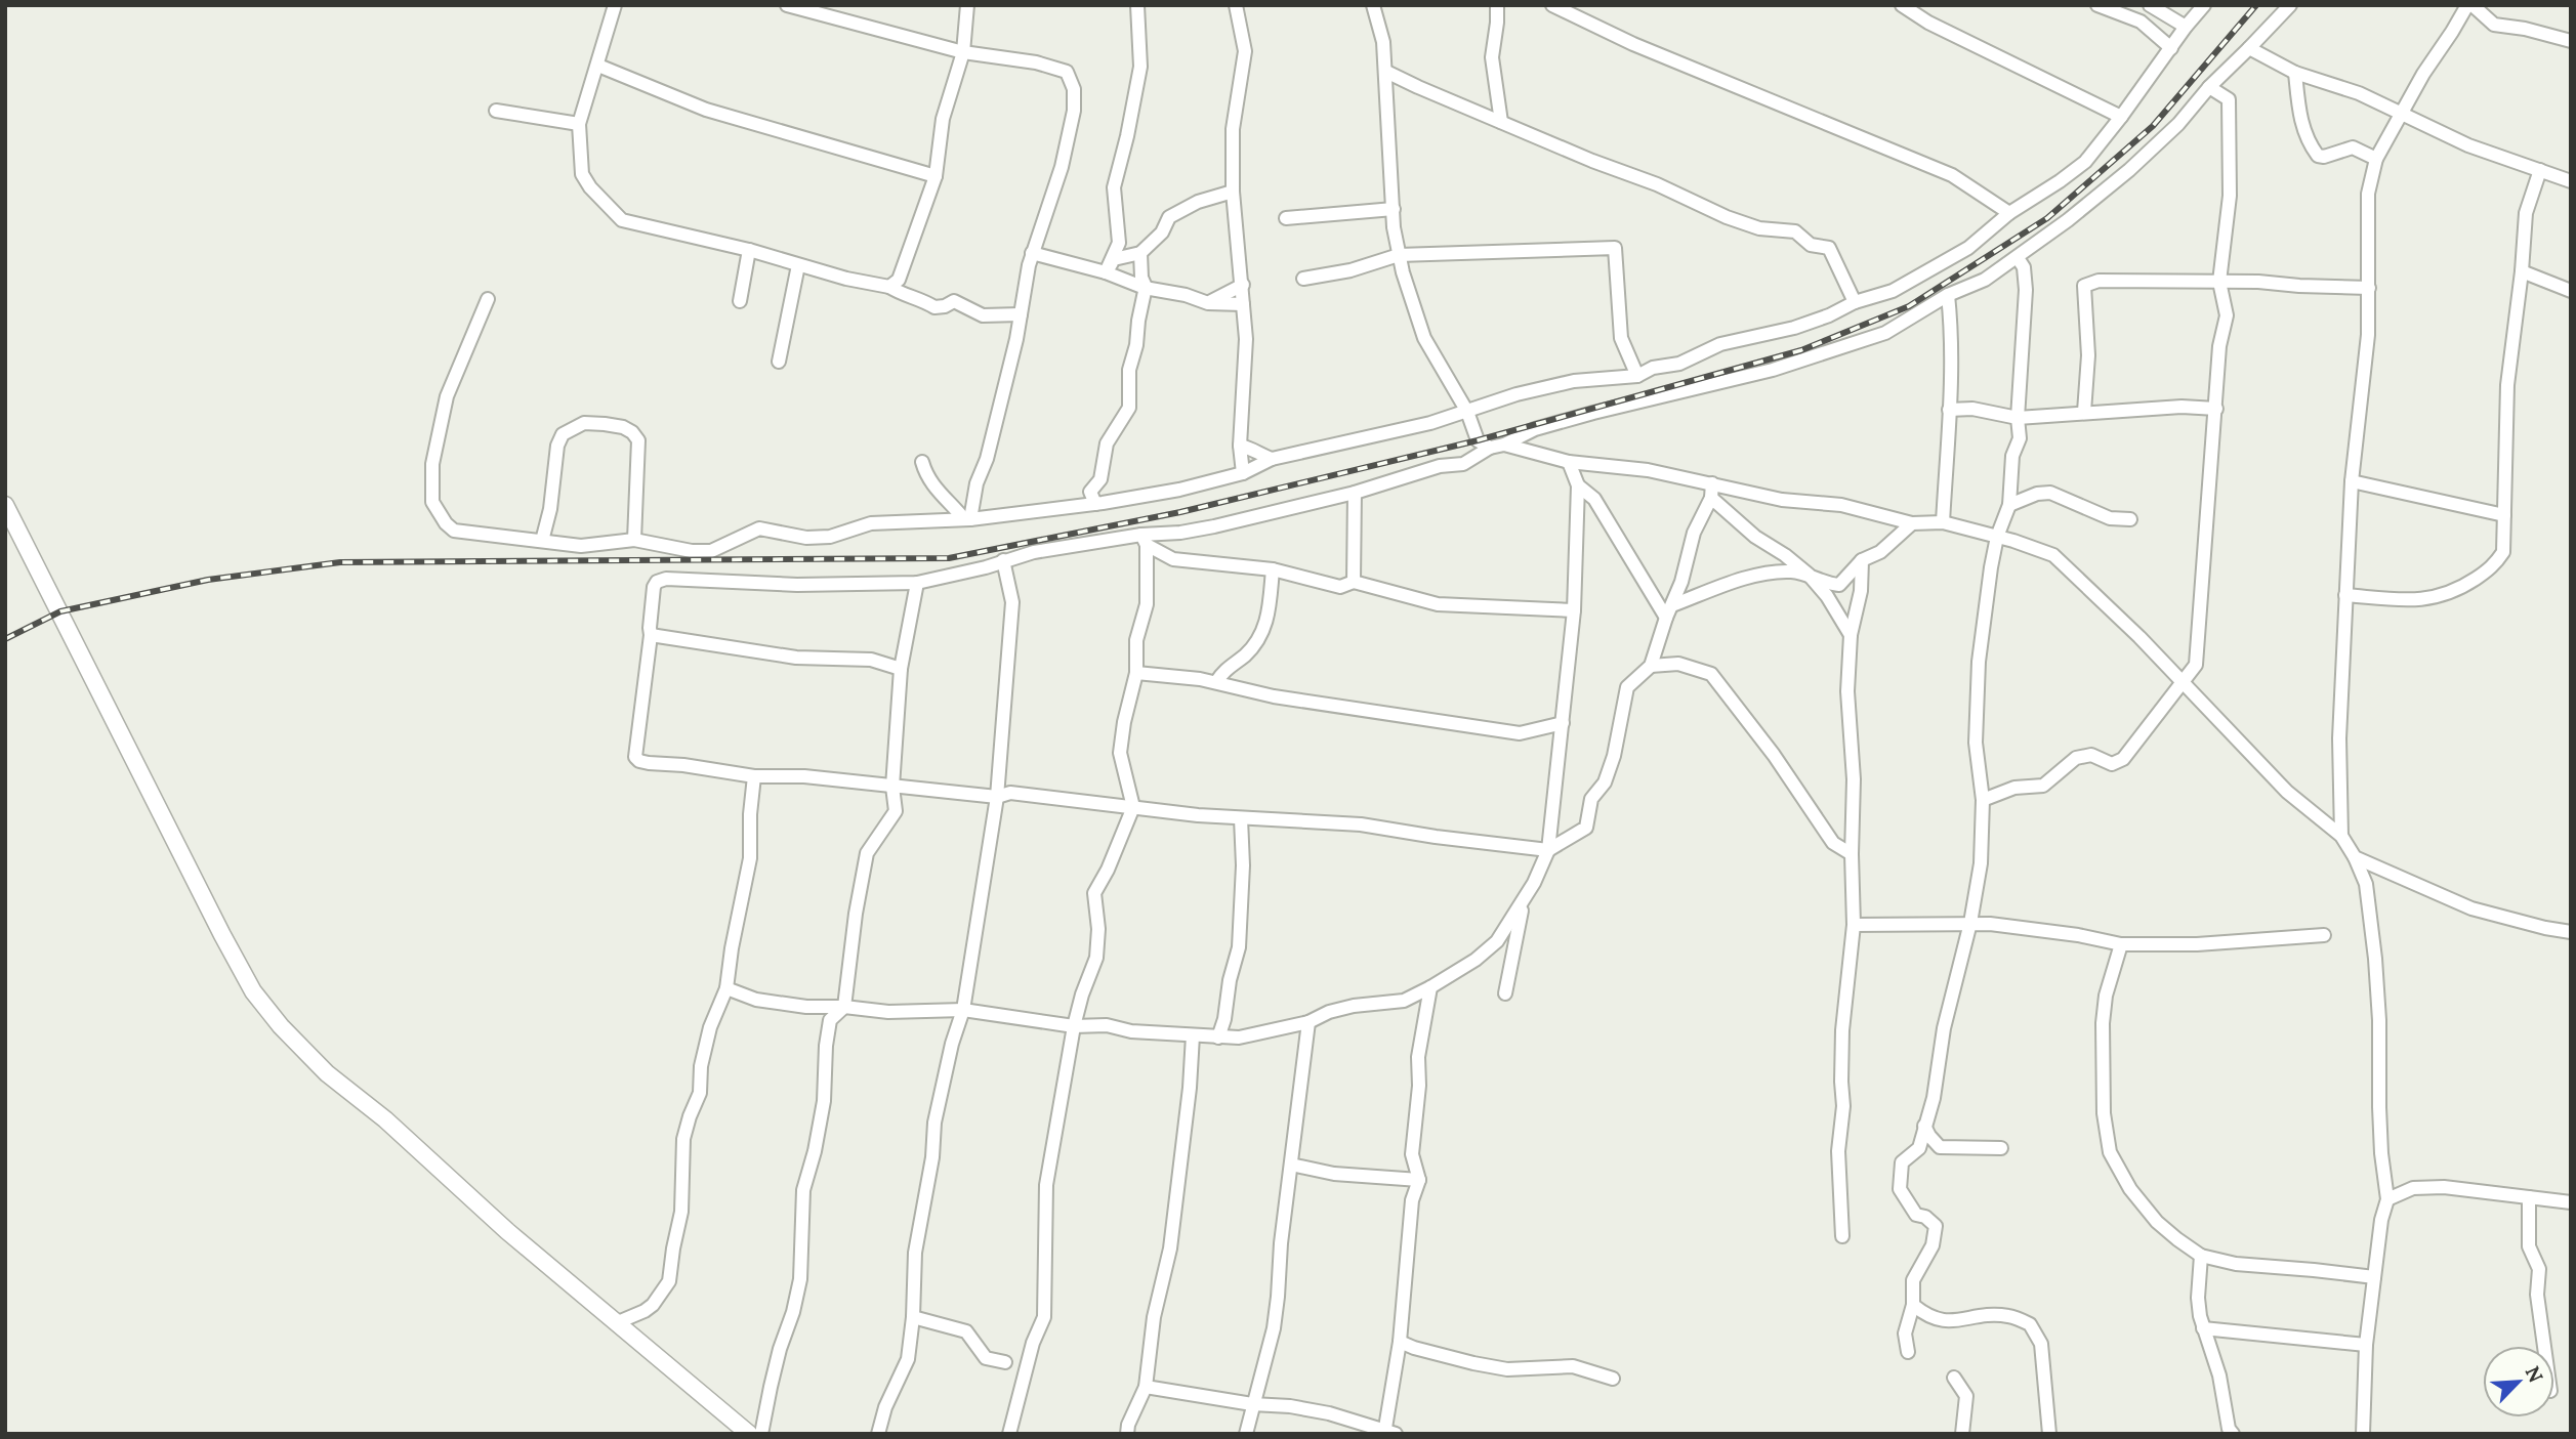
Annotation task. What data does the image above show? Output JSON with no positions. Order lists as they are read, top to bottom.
{
  "north": "top right"
}
